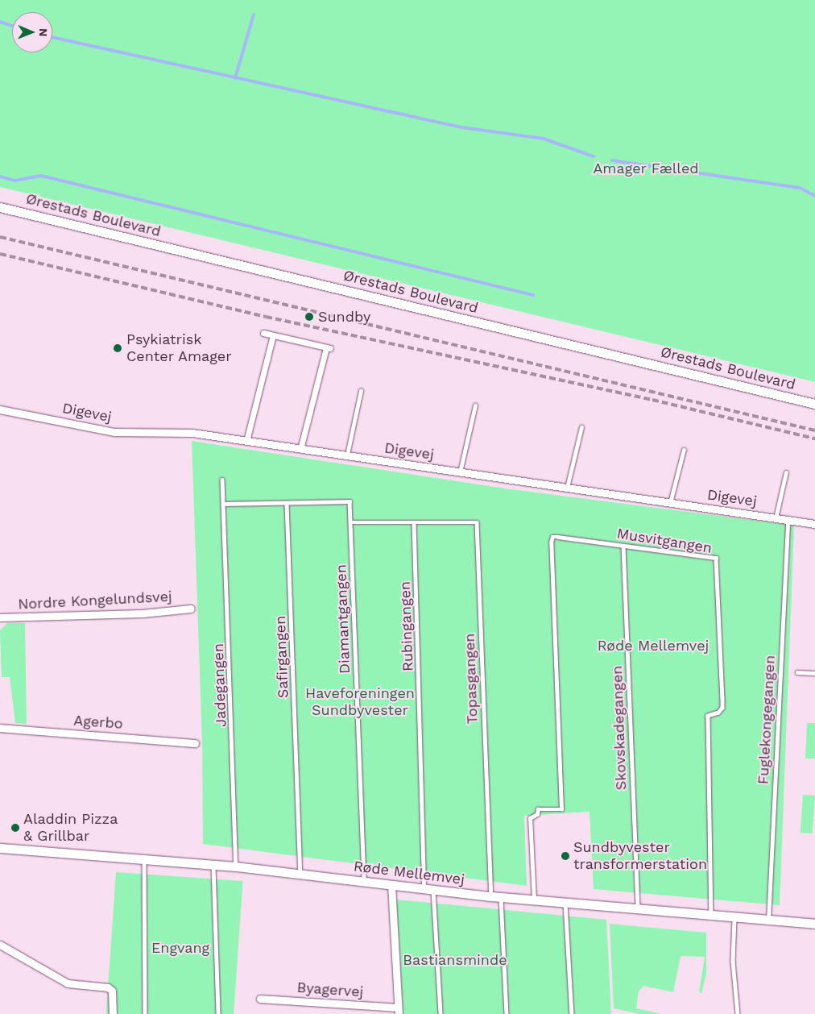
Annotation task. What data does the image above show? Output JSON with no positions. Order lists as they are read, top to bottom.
{
  "streets": {
    "street": [
      "Ørestads Boulevard",
      "Digevej",
      "Nordre Kongelundsvej",
      "Agerbo",
      "Røde Mellemvej",
      "Byagervej"
    ],
    "lane": [
      "Musvitgangen",
      "Diamantgangen",
      "Rubingangen",
      "Safirgangen",
      "Topasgangen",
      "Jadegangen",
      "Fuglekongegangen",
      "Skovskadegangen"
    ]
  },
  "crossings": [
    ["Digevej", "Fuglekongegangen"],
    ["Musvitgangen", "Skovskadegangen"],
    ["Musvitgangen", "Røde Mellemvej"],
    ["Diamantgangen", "Safirgangen"],
    ["Diamantgangen", "Røde Mellemvej"],
    ["Rubingangen", "Topasgangen"],
    ["Rubingangen", "Røde Mellemvej"],
    ["Safirgangen", "Røde Mellemvej"],
    ["Topasgangen", "Røde Mellemvej"],
    ["Jadegangen", "Røde Mellemvej"],
    ["Fuglekongegangen", "Røde Mellemvej"],
    ["Skovskadegangen", "Røde Mellemvej"]
  ],
  "parks": [
    "Amager Fælled",
    "Røde Mellemvej",
    "Haveforeningen Sundbyvester",
    "Engvang",
    "Bastiansminde"
  ],
  "places": [
    "Sundby",
    "Psykiatrisk Center Amager",
    "Aladdin Pizza & Grillbar",
    "Sundbyvester transformerstation"
  ],
  "north": "right"
}
